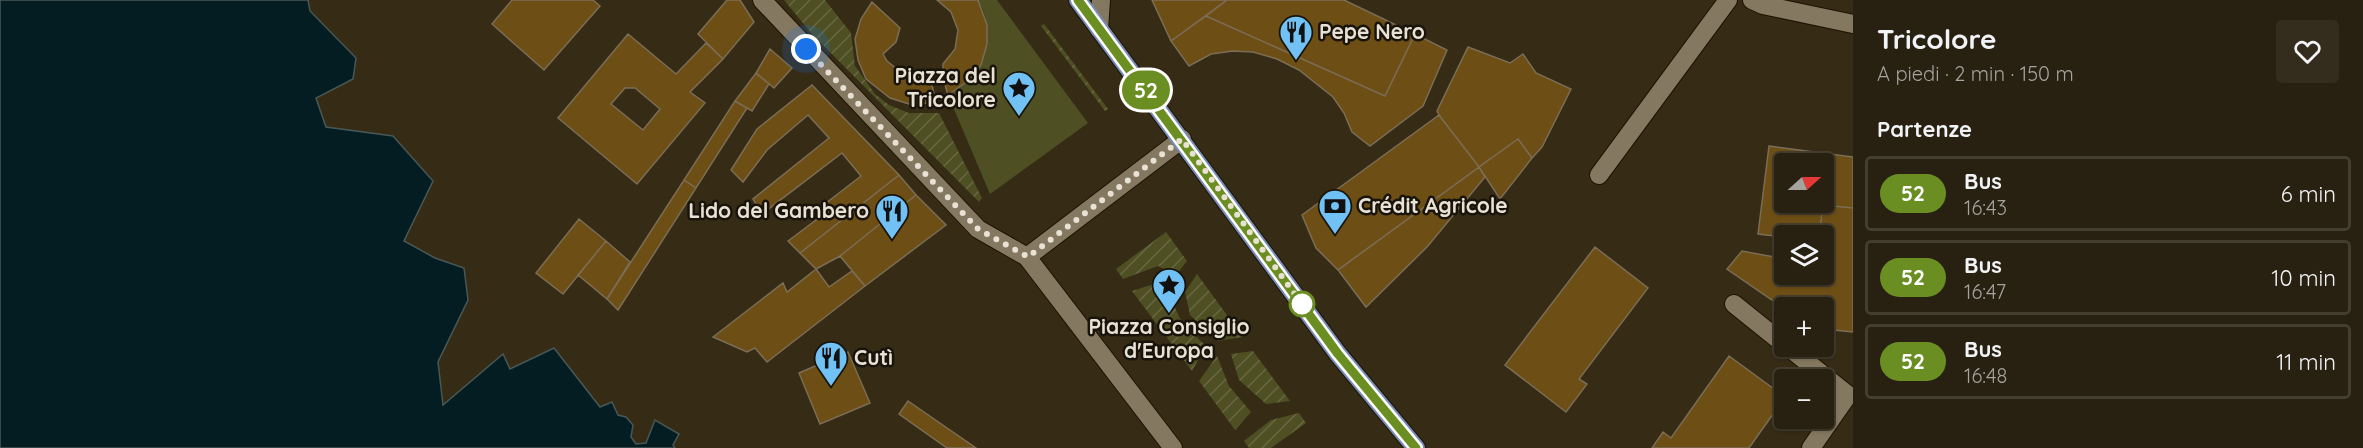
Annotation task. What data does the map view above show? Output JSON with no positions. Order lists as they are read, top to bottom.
{
  "places": {
    "restaurant": ["Pepe Nero", "Lido del Gambero", "Cutì"],
    "place": ["Piazza del Tricolore", "Piazza Consiglio d'Europa"],
    "bank": ["Crédit Agricole"]
  },
  "lines": ["bus line 52"],
  "north": "right",
  "page": {
    "on_map": "52",
    "heading": [
      ["Tricolore", "A piedi · 2 min · 150 m"],
      "Partenze"
    ],
    "map_buttons": ["+", "−"],
    "list": [
      {
        "mark": "52",
        "name": "Bus",
        "note": "16:43",
        "value": "6 min"
      },
      {
        "mark": "52",
        "name": "Bus",
        "note": "16:47",
        "value": "10 min"
      },
      {
        "mark": "52",
        "name": "Bus",
        "note": "16:48",
        "value": "11 min"
      }
    ]
  }
}
